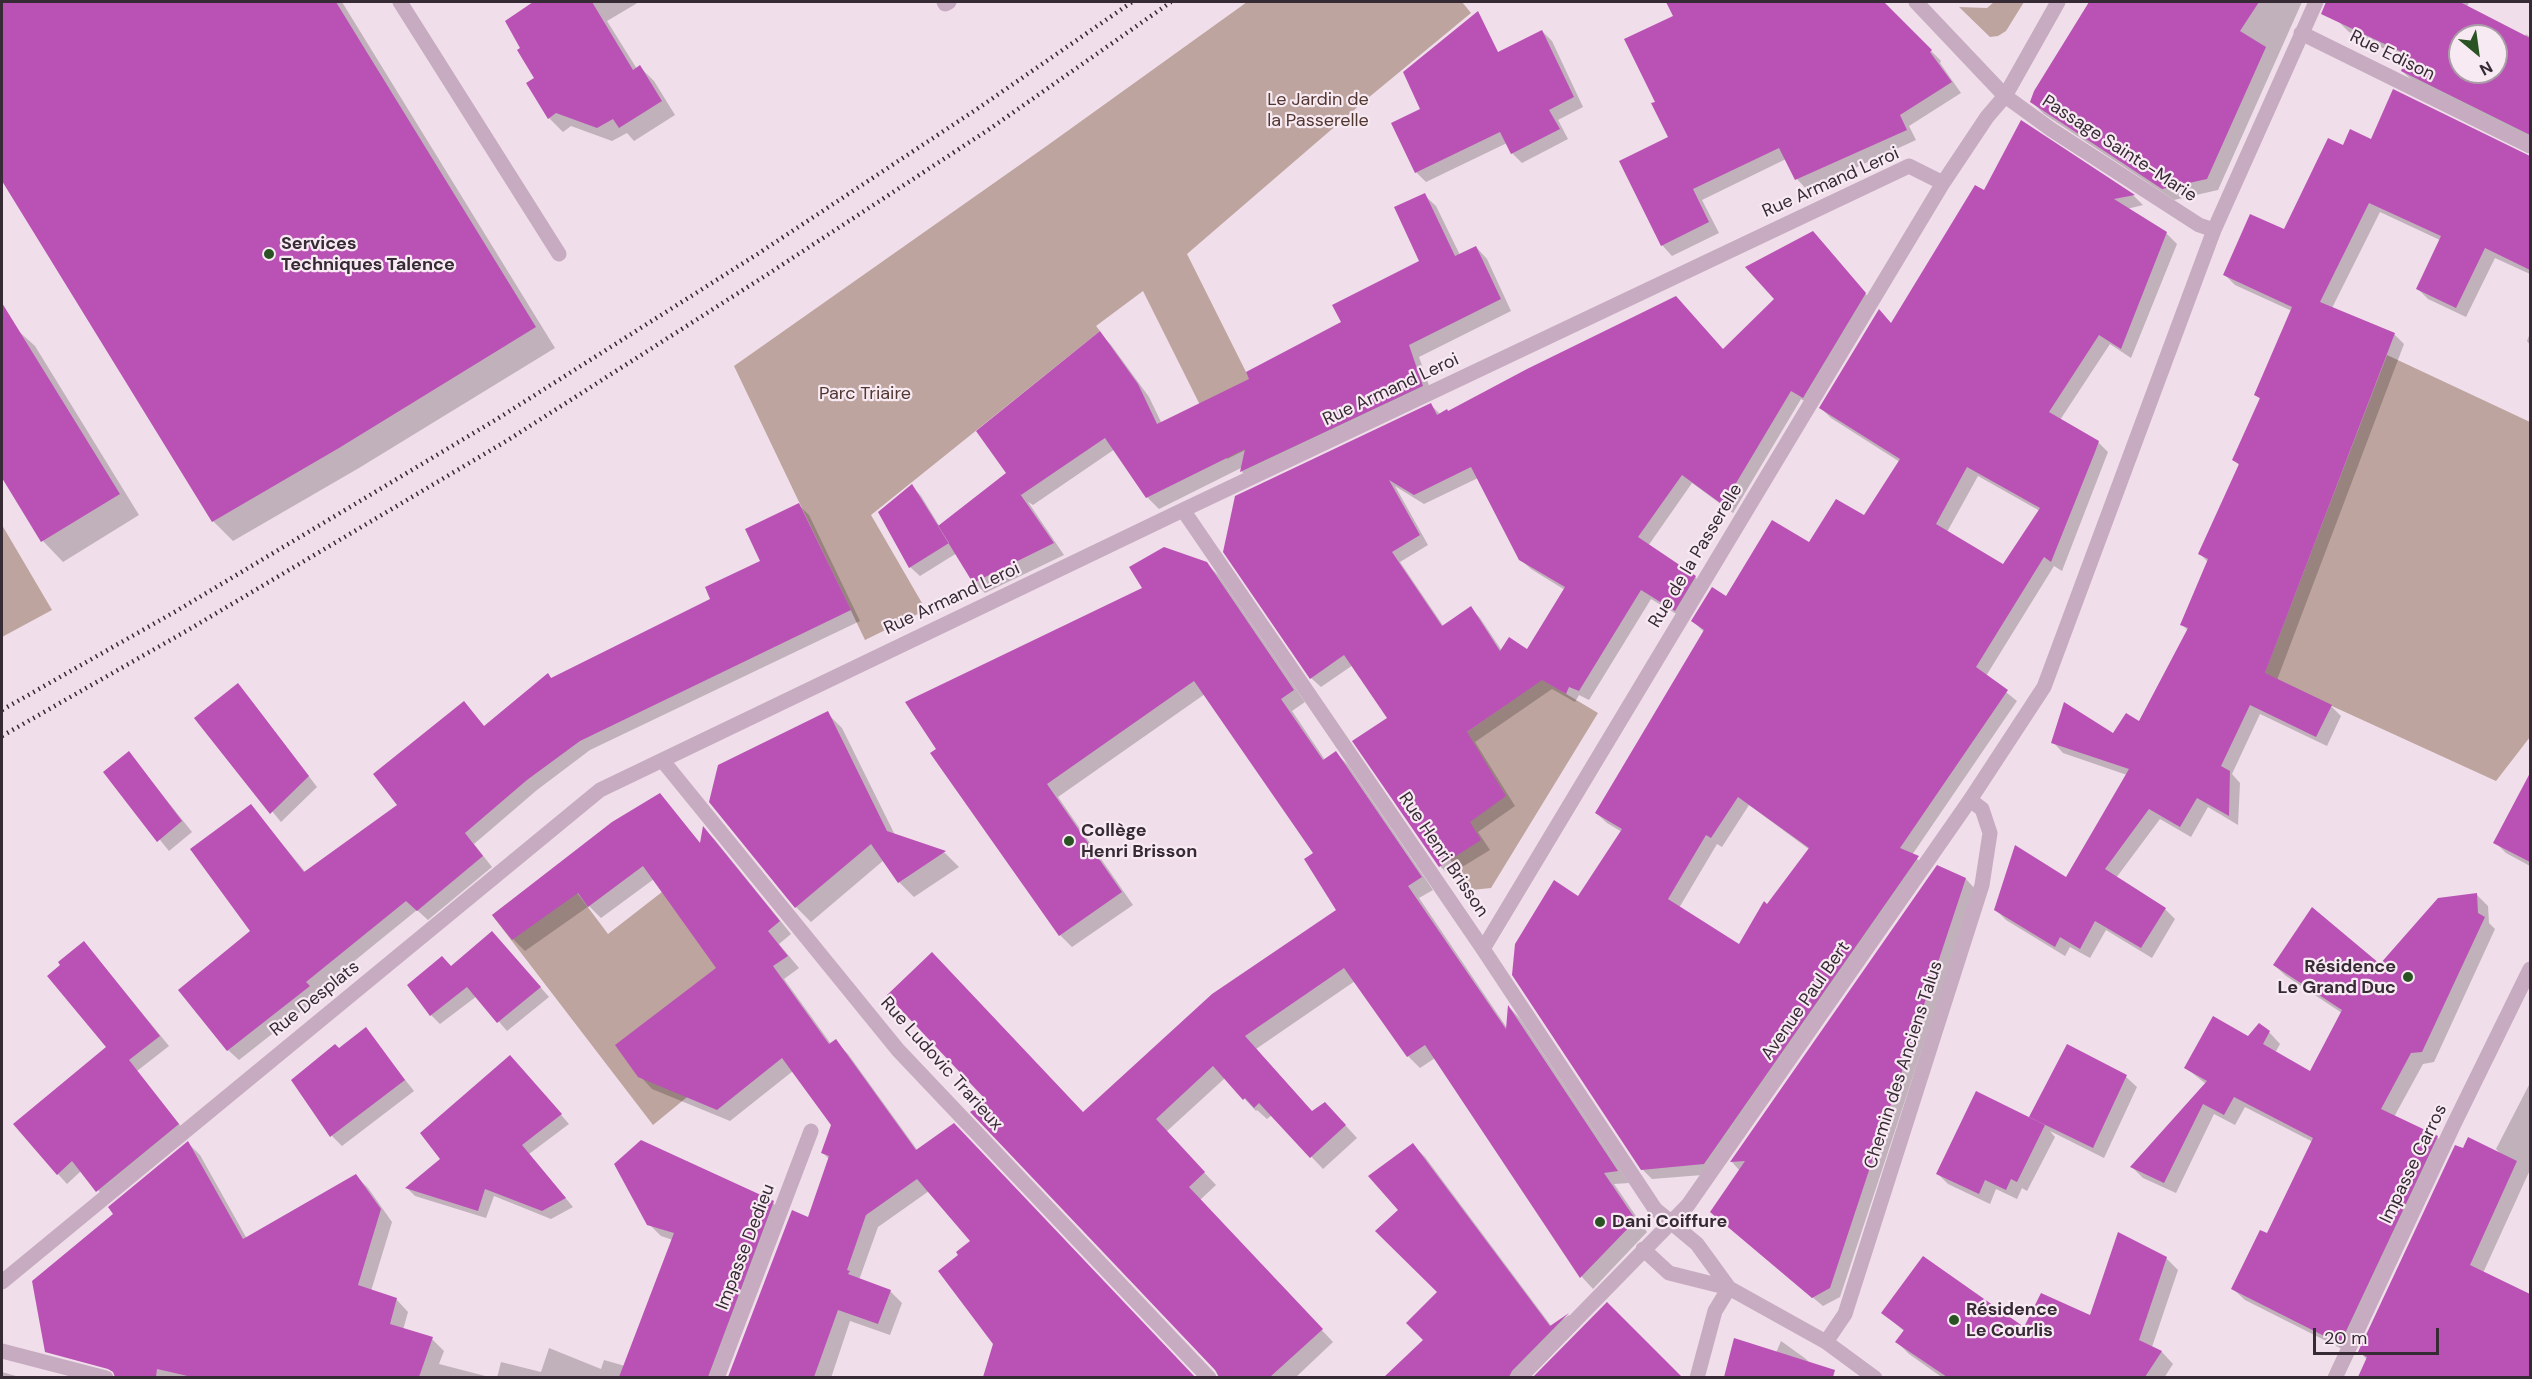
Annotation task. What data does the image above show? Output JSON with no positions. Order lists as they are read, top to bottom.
{
  "streets": {
    "street": [
      "Rue Edison",
      "Passage Sainte-Marie",
      "Rue Armand Leroi",
      "Rue de la Passerelle",
      "Rue Henri Brisson",
      "Rue Desplats",
      "Avenue Paul Bert",
      "Rue Ludovic Trarieux",
      "Chemin des Anciens Talus",
      "Impasse Carros",
      "Impasse Dedieu"
    ]
  },
  "crossings": [
    ["Rue Edison", "Avenue Paul Bert"],
    ["Passage Sainte-Marie", "Avenue Paul Bert"],
    ["Rue Armand Leroi", "Rue de la Passerelle"],
    ["Rue Armand Leroi", "Rue Henri Brisson"],
    ["Rue Armand Leroi", "Rue Desplats"],
    ["Rue Armand Leroi", "Rue Ludovic Trarieux"],
    ["Rue de la Passerelle", "Rue Henri Brisson"],
    ["Rue Henri Brisson", "Avenue Paul Bert"],
    ["Rue Desplats", "Rue Ludovic Trarieux"],
    ["Avenue Paul Bert", "Chemin des Anciens Talus"]
  ],
  "parks": ["Le Jardin de la Passerelle", "Parc Triaire"],
  "places": [
    "Services Techniques Talence",
    "Collège Henri Brisson",
    "Résidence Le Grand Duc",
    "Dani Coiffure",
    "Résidence Le Courlis"
  ],
  "scale_bar": "20 m",
  "north": "bottom right"
}
